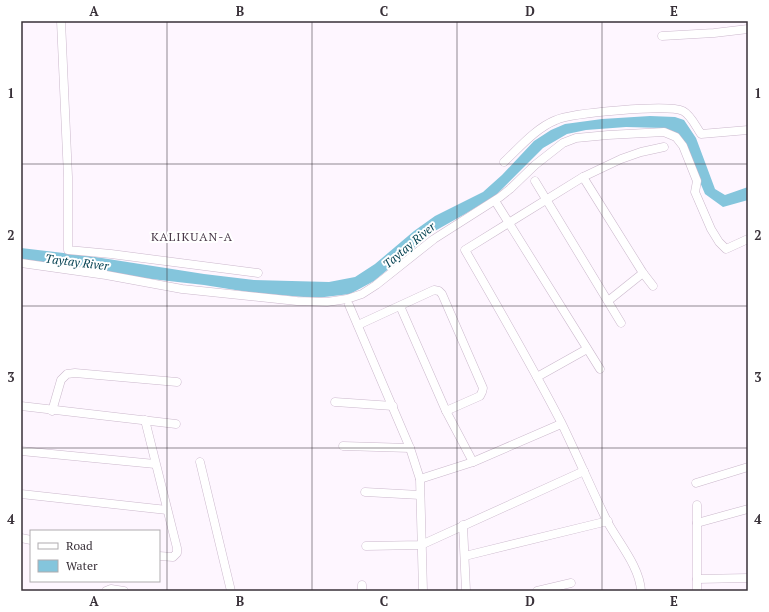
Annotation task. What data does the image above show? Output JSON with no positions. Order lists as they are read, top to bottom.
{
  "districts": ["KALIKUAN-A"],
  "water": ["Taytay River"],
  "legend": ["Road", "Water"],
  "grid": {
    "columns": [
      "A",
      "B",
      "C",
      "D",
      "E"
    ],
    "rows": [
      "1",
      "2",
      "3",
      "4"
    ]
  }
}
